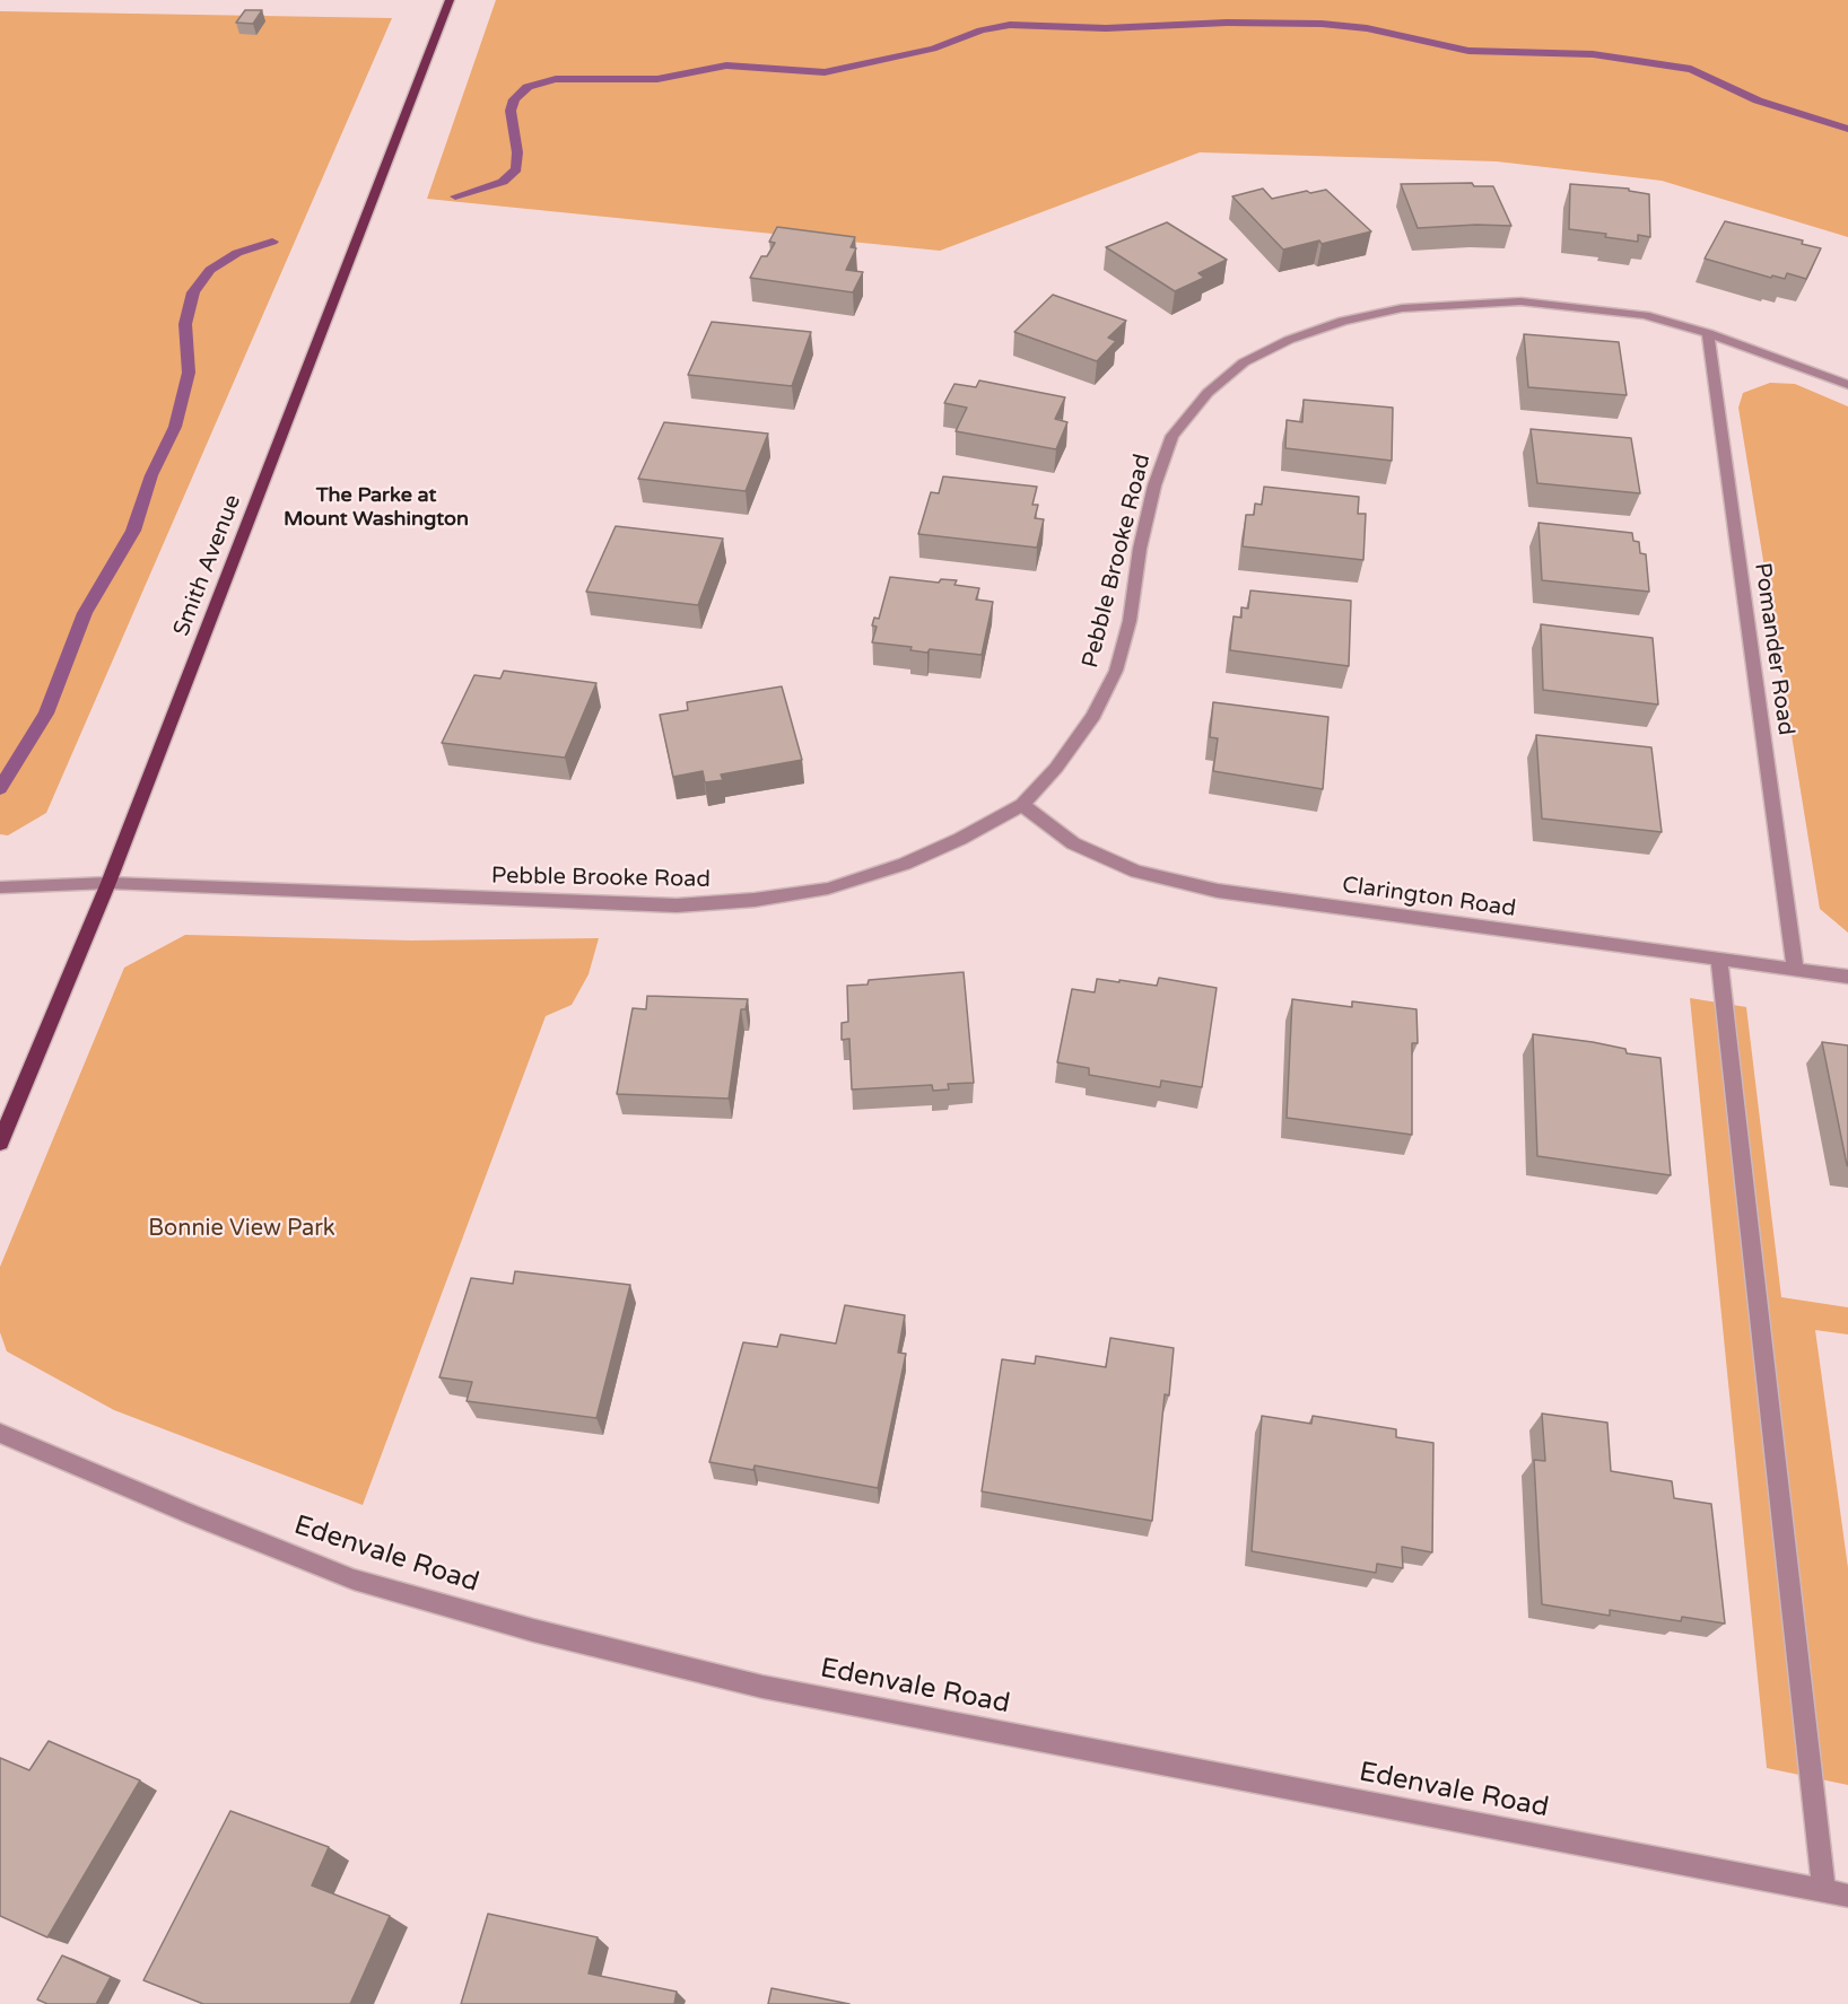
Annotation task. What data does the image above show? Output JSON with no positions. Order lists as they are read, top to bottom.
{
  "streets": {
    "main road": ["Smith Avenue"],
    "street": [
      "Pebble Brooke Road",
      "Pomander Road",
      "Clarington Road",
      "Edenvale Road"
    ]
  },
  "crossings": [
    ["Pebble Brooke Road", "Smith Avenue"],
    ["Pebble Brooke Road", "Pomander Road"],
    ["Pebble Brooke Road", "Clarington Road"],
    ["Pomander Road", "Clarington Road"]
  ],
  "districts": ["The Parke at Mount Washington"],
  "parks": ["Bonnie View Park"]
}
